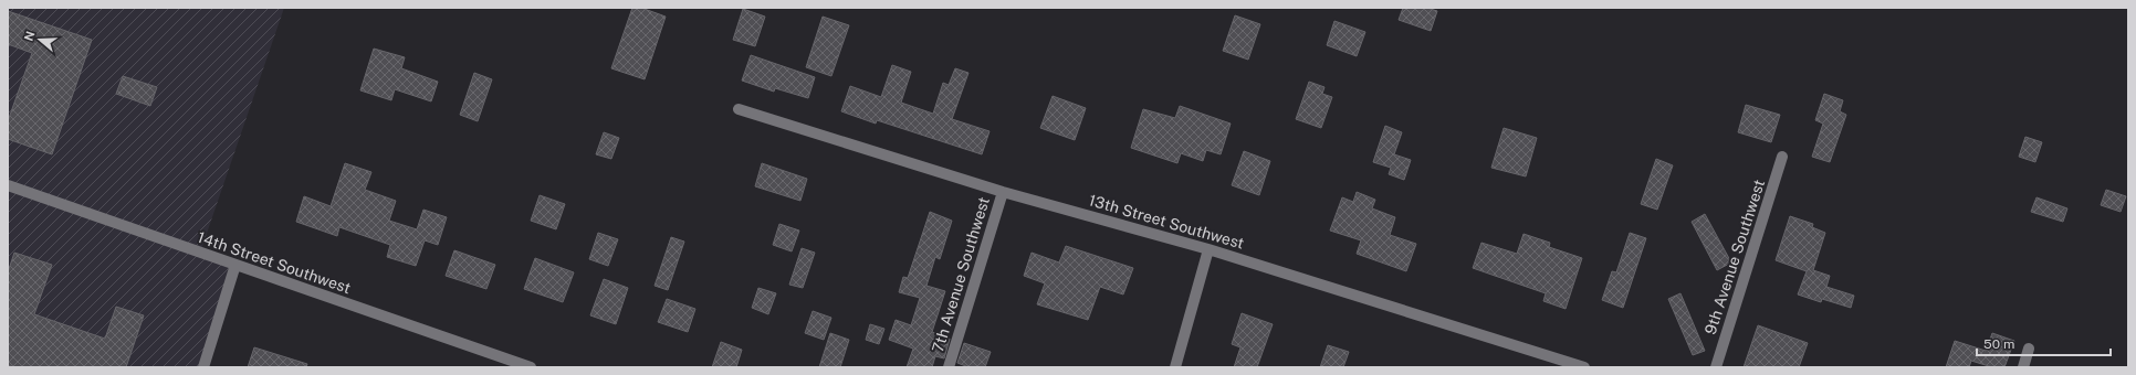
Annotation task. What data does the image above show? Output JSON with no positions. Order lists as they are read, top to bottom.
{
  "streets": {
    "street": [
      "13th Street Southwest",
      "9th Avenue Southwest",
      "14th Street Southwest",
      "7th Avenue Southwest"
    ]
  },
  "crossings": [
    ["13th Street Southwest", "7th Avenue Southwest"]
  ],
  "scale_bar": "50 m",
  "north": "left"
}
